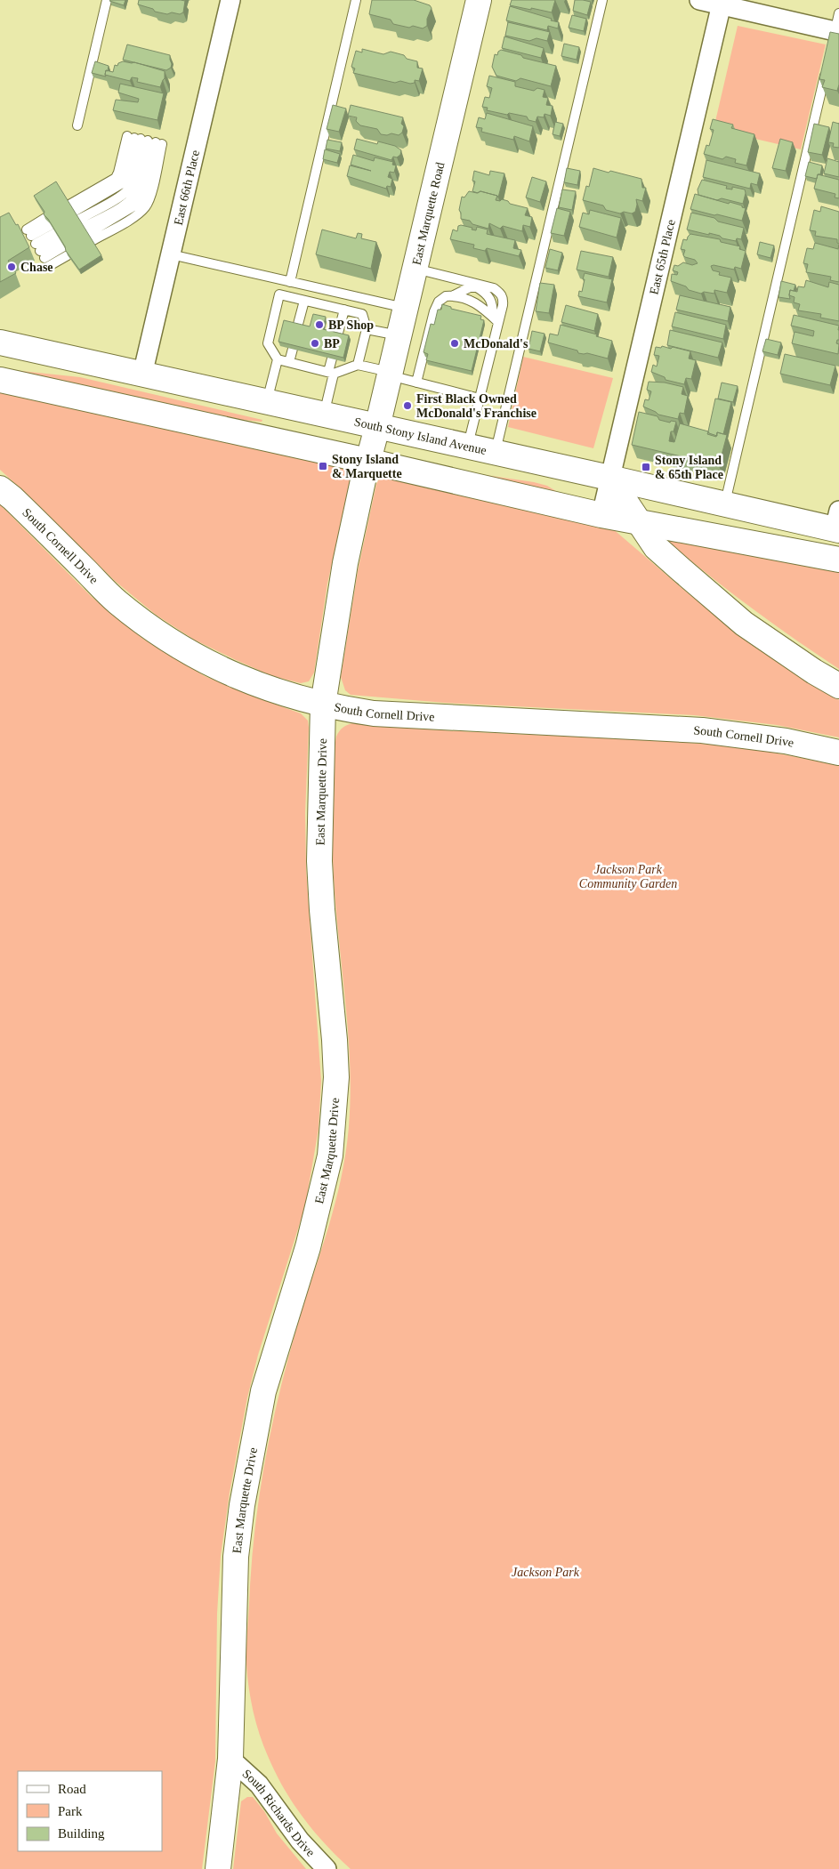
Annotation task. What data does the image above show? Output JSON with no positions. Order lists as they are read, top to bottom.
{
  "streets": {
    "main road": [
      "East Marquette Road",
      "South Stony Island Avenue",
      "South Cornell Drive",
      "East Marquette Drive"
    ],
    "street": ["East 66th Place", "East 65th Place", "South Richards Drive"]
  },
  "crossings": [
    ["East 66th Place", "South Stony Island Avenue"],
    ["East Marquette Road", "South Stony Island Avenue"],
    ["East Marquette Road", "East Marquette Drive"],
    ["East 65th Place", "South Stony Island Avenue"],
    ["South Stony Island Avenue", "East Marquette Drive"],
    ["South Cornell Drive", "East Marquette Drive"],
    ["East Marquette Drive", "South Richards Drive"]
  ],
  "parks": ["Jackson Park Community Garden", "Jackson Park"],
  "places": {
    "other": [
      "Chase",
      "BP Shop",
      "BP",
      "McDonald's",
      "First Black Owned McDonald's Franchise"
    ],
    "transit": ["Stony Island & Marquette", "Stony Island & 65th Place"]
  },
  "legend": ["Road", "Park", "Building"]
}
